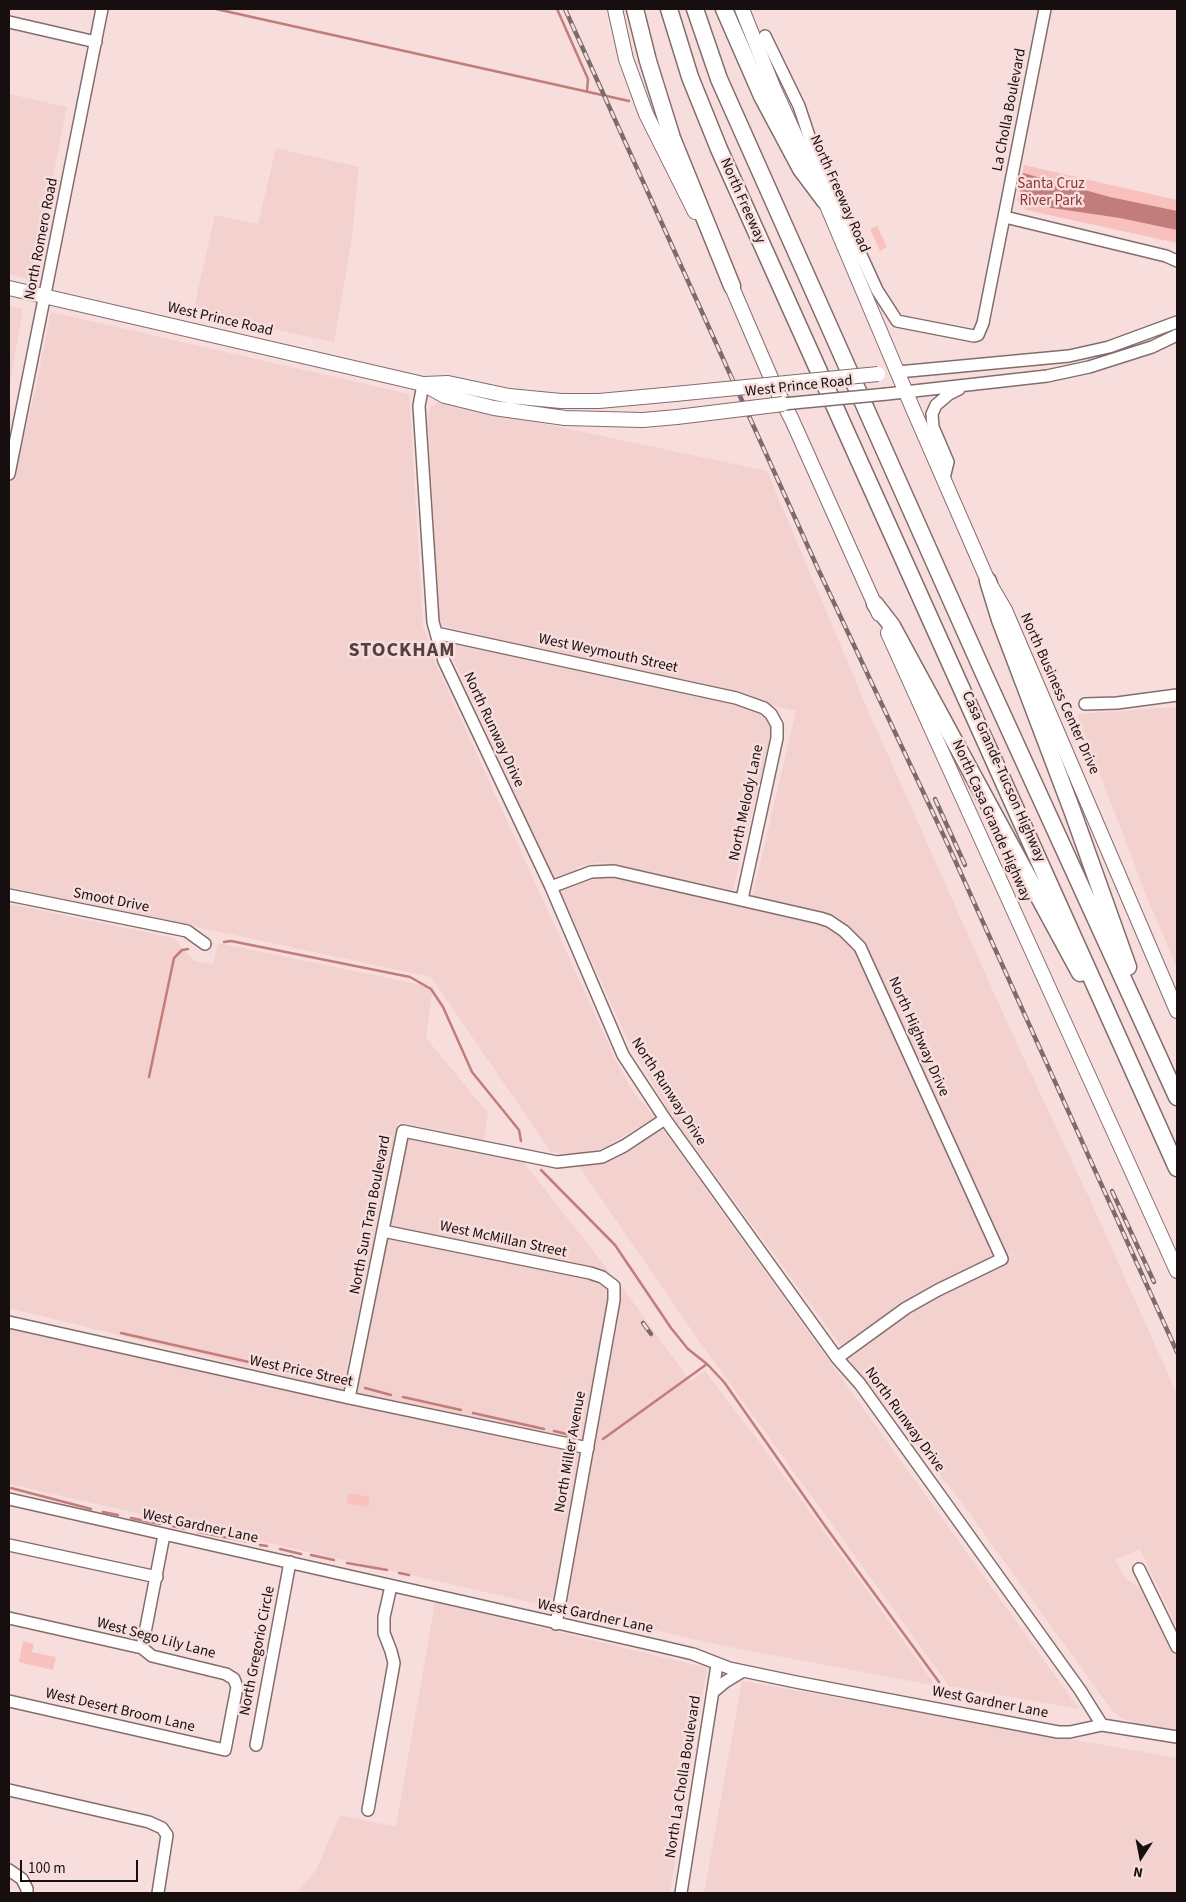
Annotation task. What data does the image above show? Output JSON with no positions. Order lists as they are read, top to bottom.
{
  "streets": {
    "highway": ["North Freeway", "Casa Grande-Tucson Highway"],
    "main road": [
      "North Freeway Road",
      "West Prince Road",
      "North Business Center Drive",
      "North Casa Grande Highway"
    ],
    "street": [
      "La Cholla Boulevard",
      "North Romero Road",
      "West Weymouth Street",
      "North Runway Drive",
      "North Melody Lane",
      "Smoot Drive",
      "North Highway Drive",
      "North Sun Tran Boulevard",
      "West McMillan Street",
      "West Price Street",
      "North Miller Avenue",
      "West Gardner Lane",
      "West Sego Lily Lane",
      "North Gregorio Circle",
      "West Desert Broom Lane",
      "North La Cholla Boulevard"
    ]
  },
  "crossings": [
    ["North Freeway Road", "West Prince Road"],
    ["North Freeway Road", "North Business Center Drive"],
    ["North Freeway", "Casa Grande-Tucson Highway"],
    ["North Romero Road", "West Prince Road"],
    ["West Prince Road", "North Business Center Drive"],
    ["West Prince Road", "North Runway Drive"],
    ["West Prince Road", "North Casa Grande Highway"],
    ["West Weymouth Street", "North Runway Drive"],
    ["West Weymouth Street", "North Melody Lane"],
    ["North Runway Drive", "North Highway Drive"],
    ["North Runway Drive", "North Sun Tran Boulevard"],
    ["North Runway Drive", "West Gardner Lane"],
    ["North Melody Lane", "North Highway Drive"],
    ["North Sun Tran Boulevard", "West McMillan Street"],
    ["North Sun Tran Boulevard", "West Price Street"],
    ["West McMillan Street", "North Miller Avenue"],
    ["West Price Street", "North Miller Avenue"],
    ["North Miller Avenue", "West Gardner Lane"],
    ["West Gardner Lane", "North Gregorio Circle"],
    ["West Gardner Lane", "North La Cholla Boulevard"],
    ["West Sego Lily Lane", "West Desert Broom Lane"]
  ],
  "districts": ["STOCKHAM"],
  "parks": ["Santa Cruz River Park"],
  "scale_bar": "100 m",
  "north": "bottom"
}
